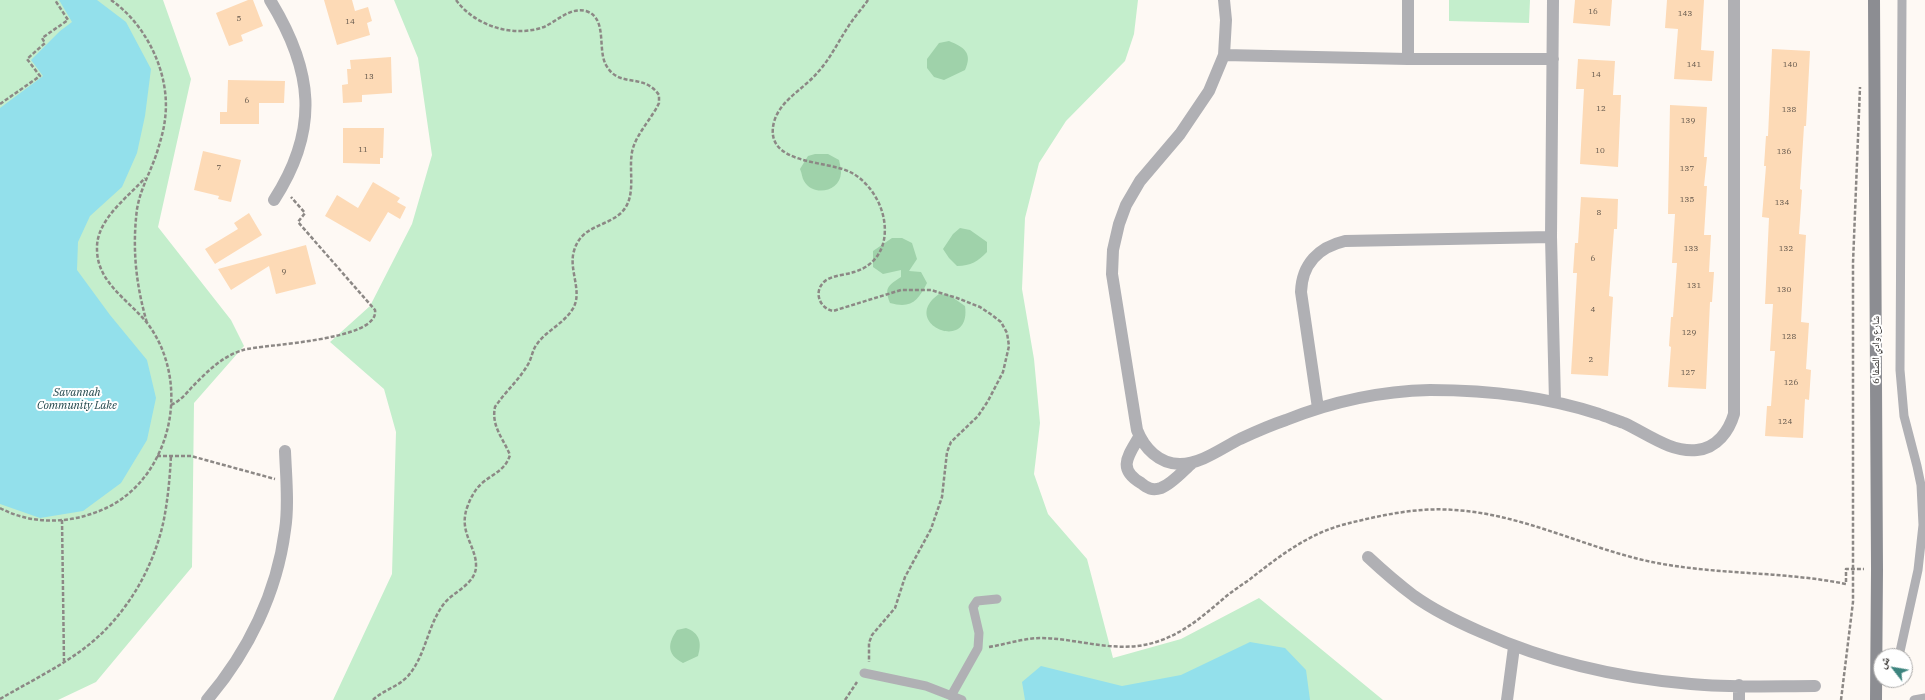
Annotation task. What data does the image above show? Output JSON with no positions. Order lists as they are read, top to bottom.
{
  "streets": {
    "main road": ["شارع وادي الصفا 6"]
  },
  "water": ["Savannah Community Lake"],
  "house_numbers": [
    "16",
    "143",
    "5",
    "14",
    "141",
    "140",
    "14",
    "13",
    "6",
    "12",
    "138",
    "139",
    "11",
    "10",
    "136",
    "7",
    "137",
    "135",
    "134",
    "8",
    "133",
    "132",
    "6",
    "9",
    "131",
    "130",
    "4",
    "129",
    "128",
    "2",
    "127",
    "126",
    "124"
  ],
  "north": "top left"
}
